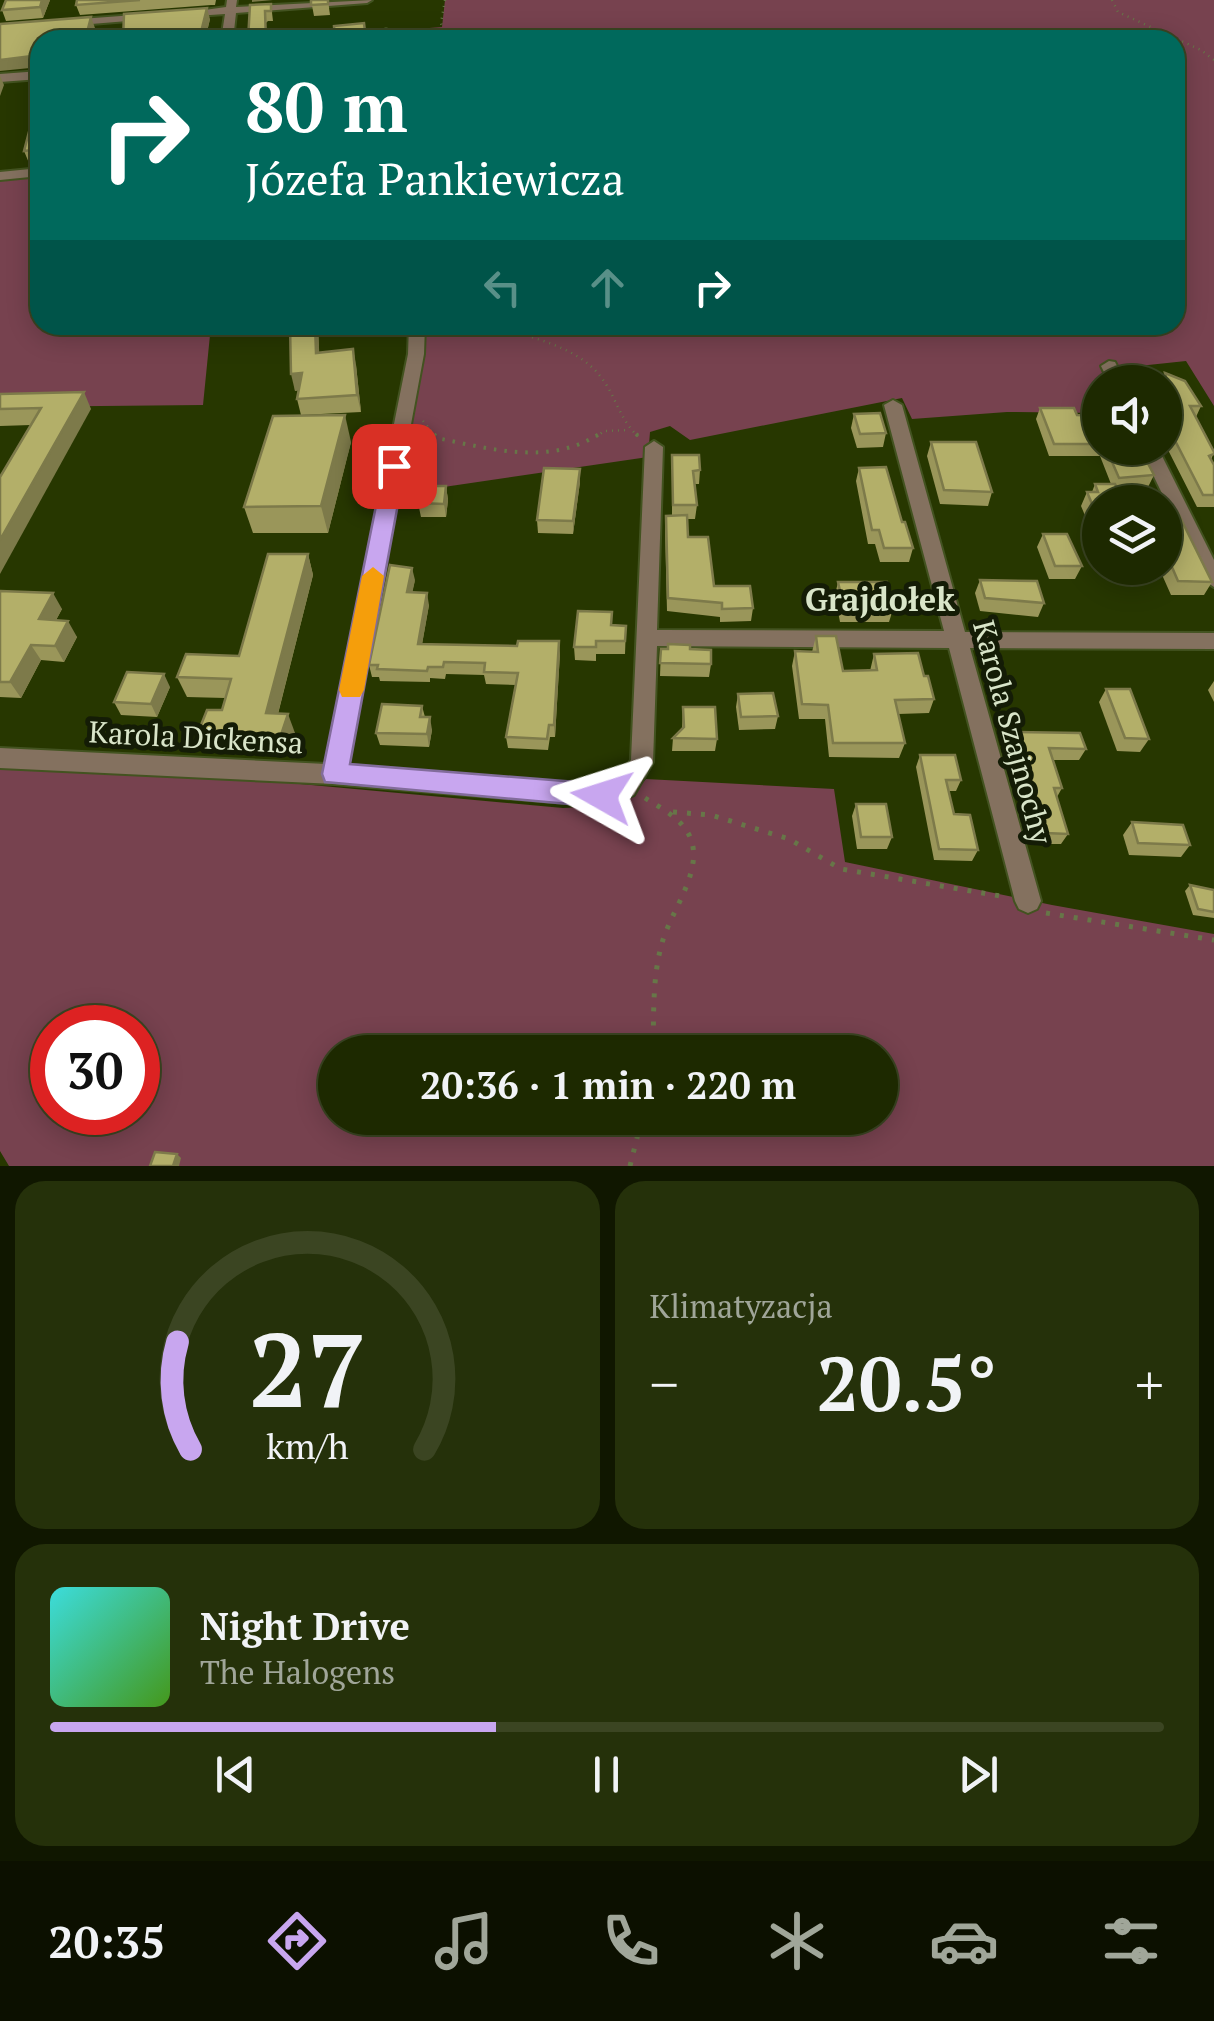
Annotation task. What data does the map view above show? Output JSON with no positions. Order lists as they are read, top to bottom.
{
  "streets": {
    "street": ["Karola Szajnochy", "Karola Dickensa"]
  },
  "districts": ["Grajdołek"],
  "page": {
    "turn": ["80 m", "Józefa Pankiewicza"],
    "limit": "30",
    "trip": "20:36 · 1 min · 220 m",
    "tile": "Klimatyzacja",
    "heat": ["−", "20.5°", "+"],
    "song": ["Night Drive", "The Halogens"],
    "tabs": "20:35",
    "gauge": ["27", "km/h"]
  }
}
